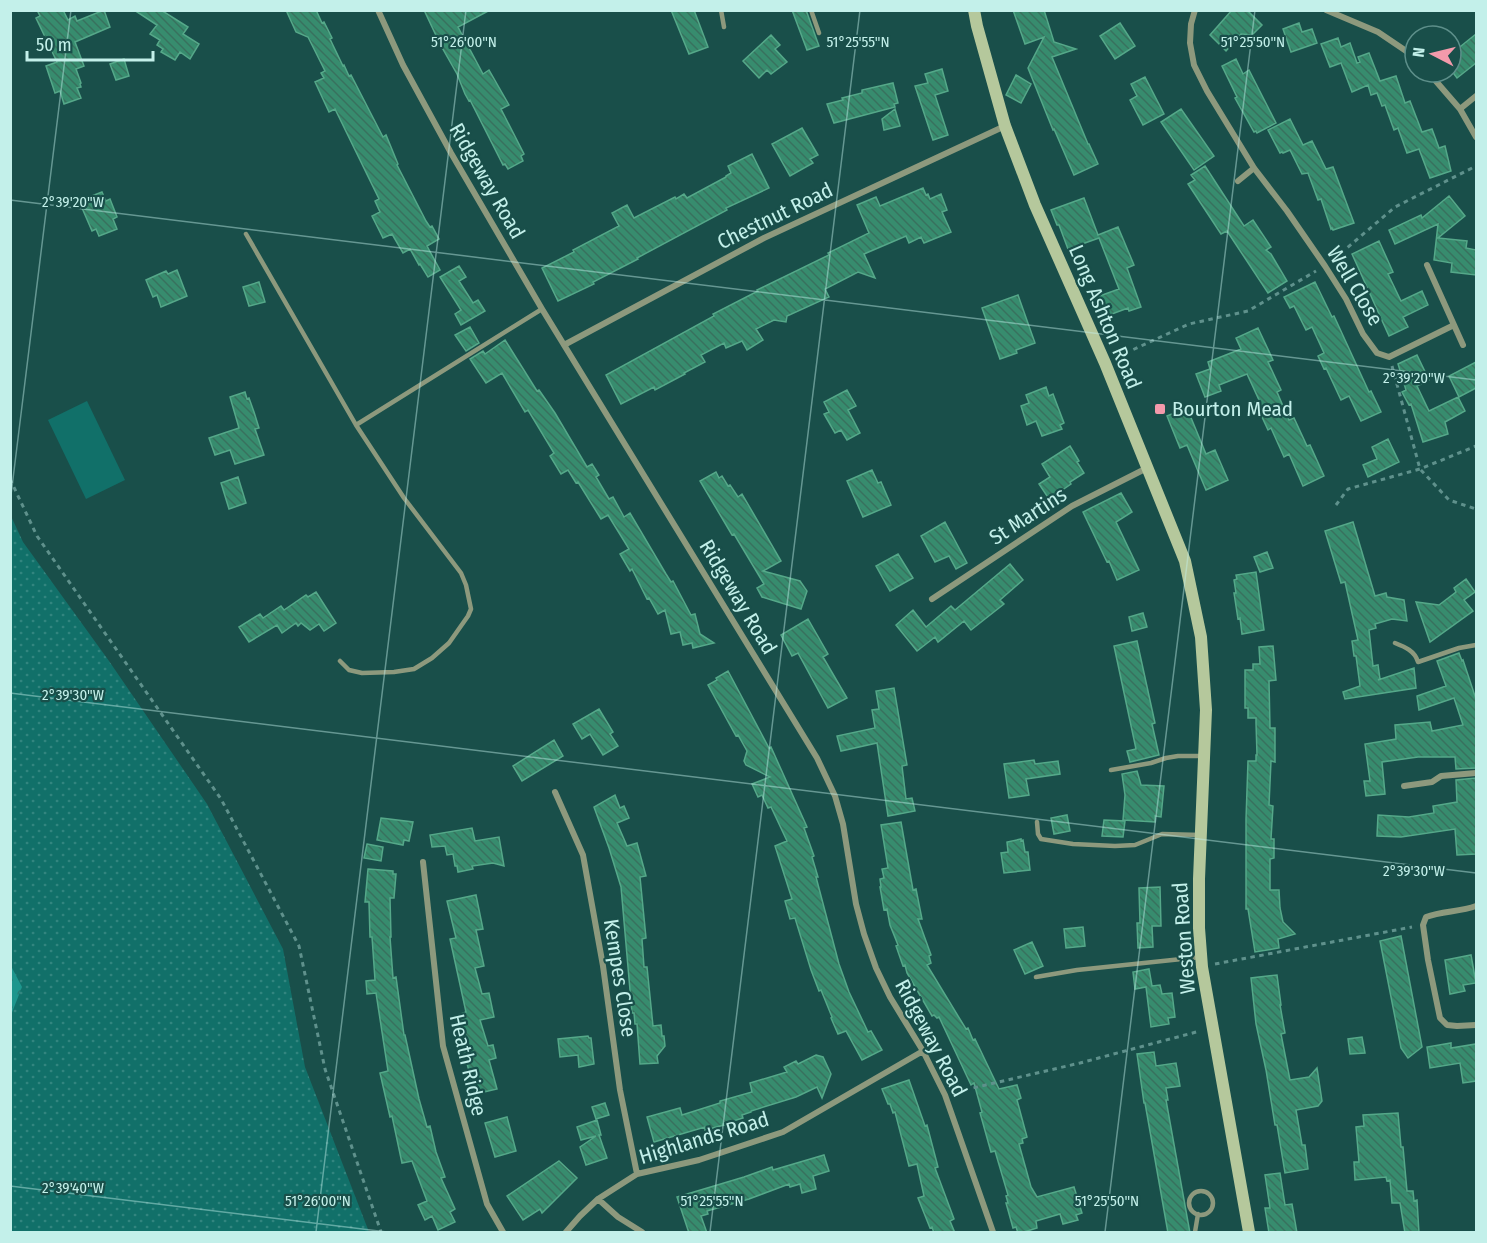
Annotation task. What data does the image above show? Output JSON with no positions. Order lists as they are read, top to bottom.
{
  "streets": {
    "street": [
      "Ridgeway Road",
      "Chestnut Road",
      "Well Close",
      "Long Ashton Road",
      "St Martins",
      "Weston Road",
      "Kempes Close",
      "Heath Ridge",
      "Highlands Road"
    ]
  },
  "crossings": [
    ["Ridgeway Road", "Chestnut Road"],
    ["Ridgeway Road", "Highlands Road"],
    ["Chestnut Road", "Long Ashton Road"],
    ["Long Ashton Road", "St Martins"],
    ["Long Ashton Road", "Weston Road"],
    ["Kempes Close", "Highlands Road"]
  ],
  "places": {
    "transit": ["Bourton Mead"]
  },
  "scale_bar": "50 m",
  "north": "left",
  "coordinates": [
    "51°26'00\"N",
    "51°25'55\"N",
    "51°25'50\"N",
    "2°39'20\"W",
    "2°39'30\"W",
    "2°39'40\"W"
  ]
}
